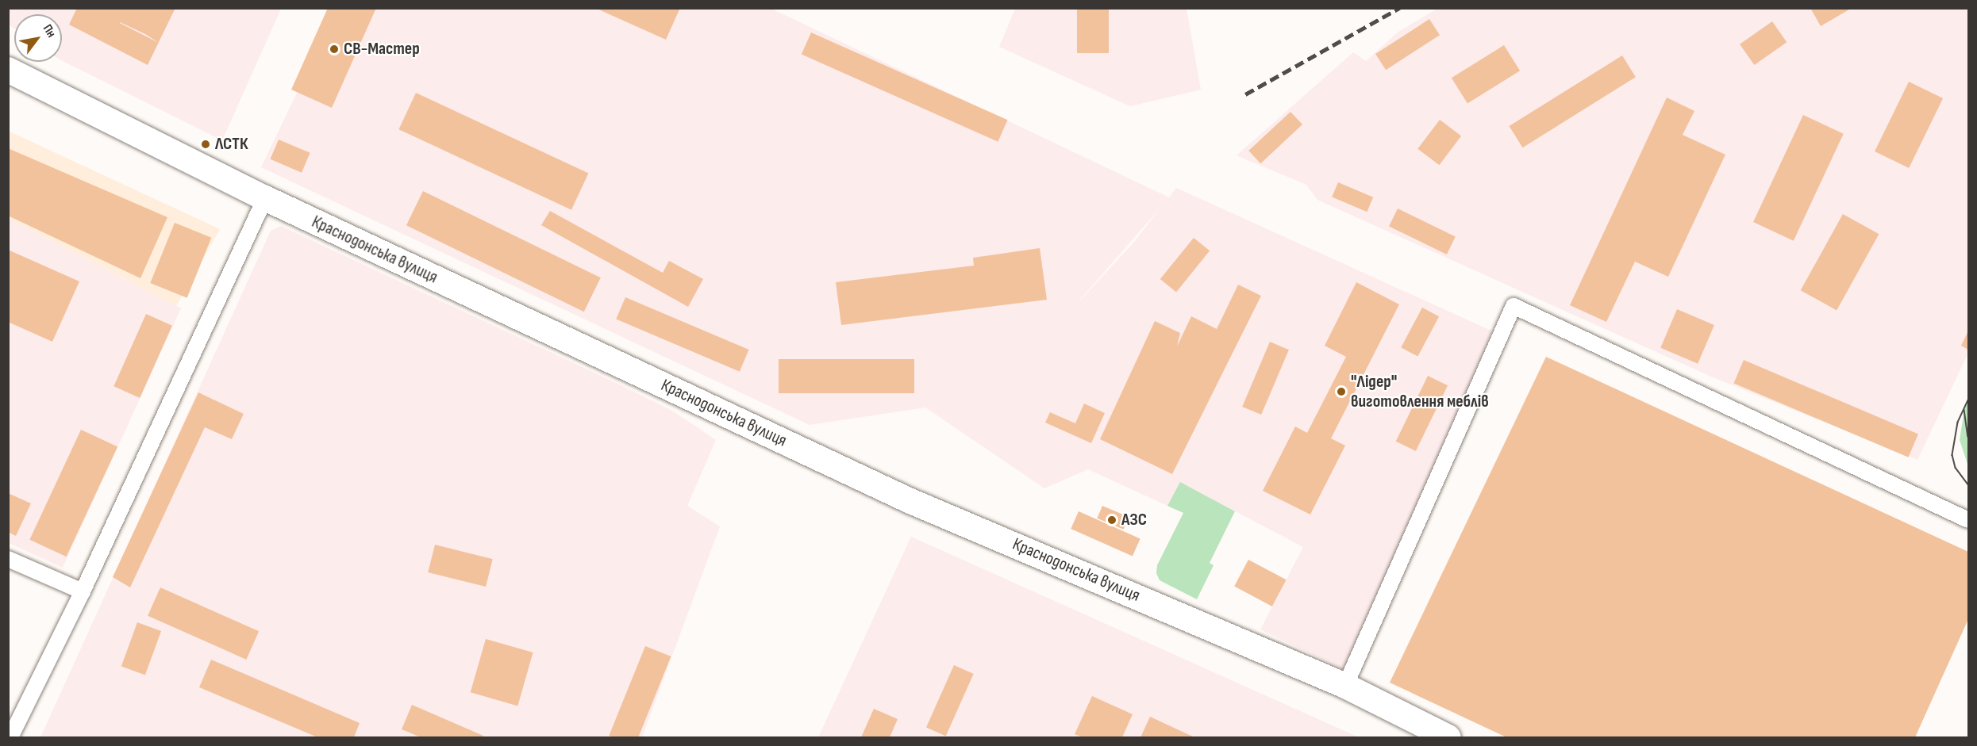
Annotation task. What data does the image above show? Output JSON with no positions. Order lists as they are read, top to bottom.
{
  "streets": {
    "main road": ["Краснодонська вулиця"]
  },
  "places": [
    "СВ-Мастер",
    "ЛСТК",
    "\"Лідер\" виготовлення меблів",
    "АЗС"
  ],
  "north": "top right"
}
